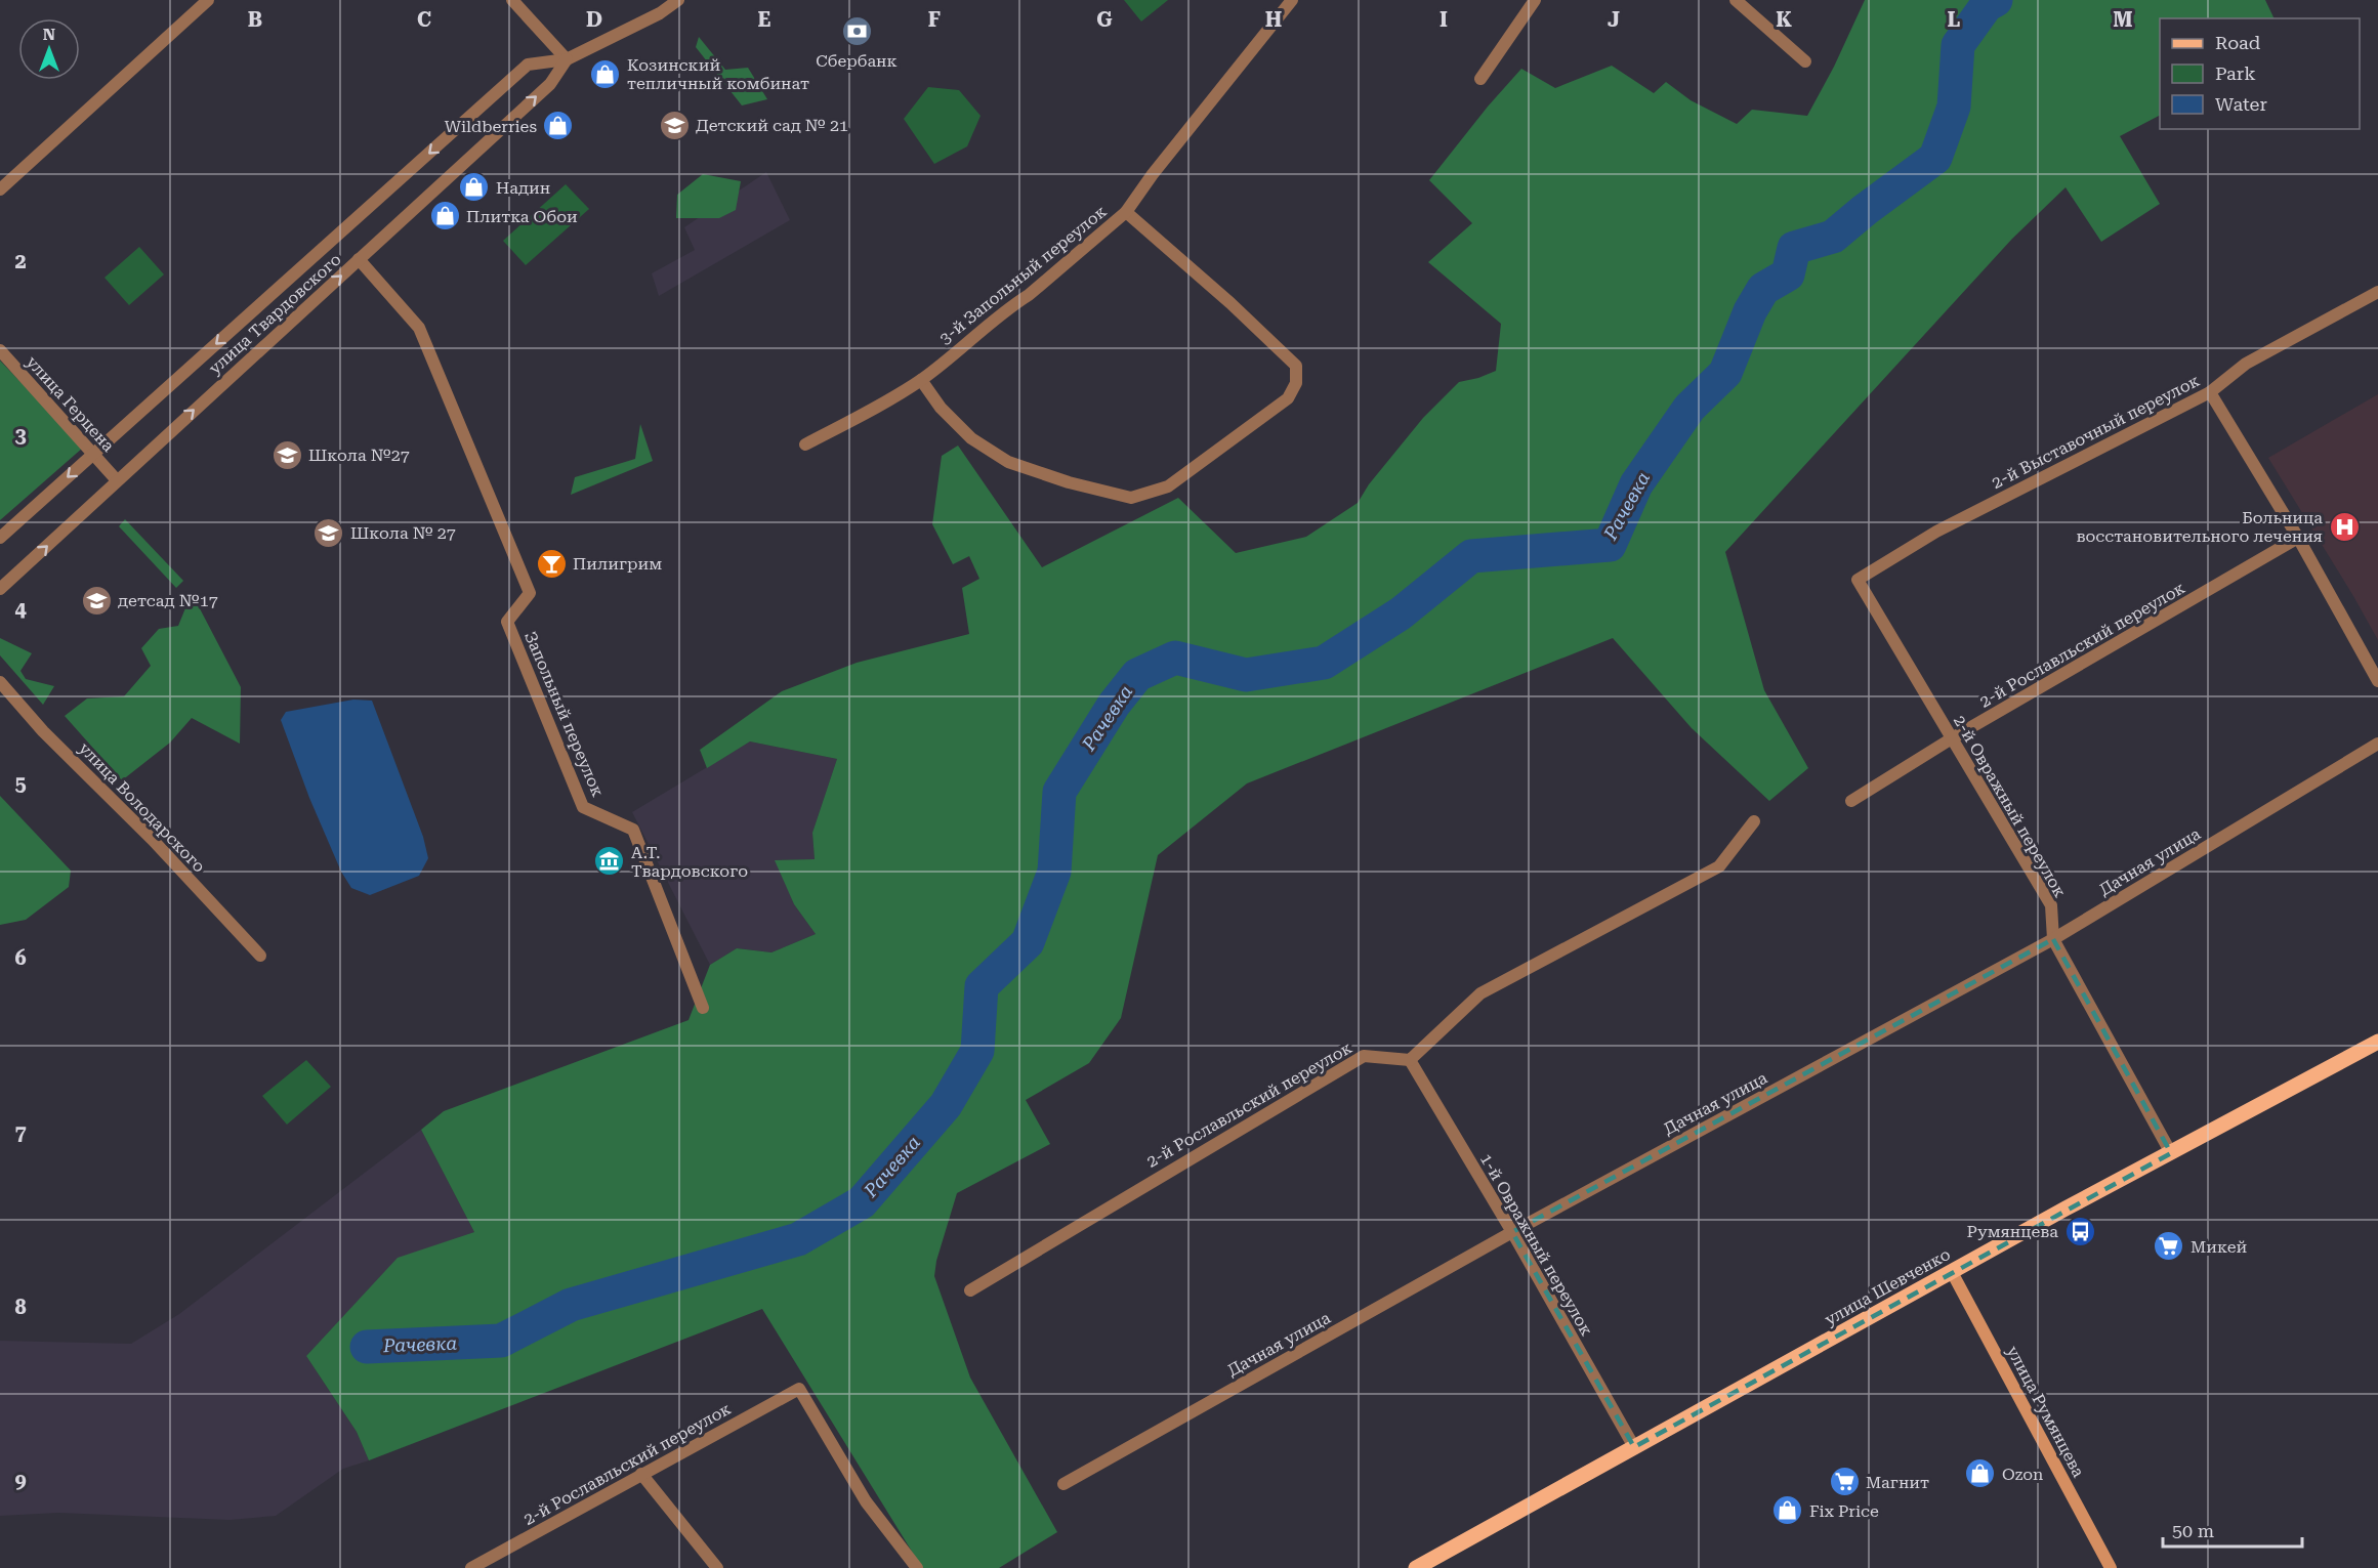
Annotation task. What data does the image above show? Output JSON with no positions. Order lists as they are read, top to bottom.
{
  "streets": {
    "main road": ["улица Шевченко", "улица Румянцева"],
    "street": [
      "3-й Запольный переулок",
      "улица Твардовского",
      "улица Герцена",
      "2-й Выставочный переулок",
      "2-й Рославльский переулок",
      "Запольный переулок",
      "2-й Овражный переулок",
      "улица Володарского",
      "Дачная улица",
      "1-й Овражный переулок"
    ]
  },
  "crossings": [
    ["улица Твардовского", "улица Герцена"],
    ["улица Твардовского", "Запольный переулок"],
    ["2-й Выставочный переулок", "2-й Овражный переулок"],
    ["2-й Рославльский переулок", "2-й Овражный переулок"],
    ["2-й Рославльский переулок", "1-й Овражный переулок"],
    ["2-й Овражный переулок", "Дачная улица"],
    ["2-й Овражный переулок", "улица Шевченко"],
    ["Дачная улица", "1-й Овражный переулок"],
    ["1-й Овражный переулок", "улица Шевченко"],
    ["улица Шевченко", "улица Румянцева"]
  ],
  "water": ["Рачевка"],
  "places": {
    "bank": ["Сбербанк"],
    "shop": [
      "Козинский тепличный комбинат",
      "Wildberries",
      "Надин",
      "Плитка Обои",
      "Ozon",
      "Fix Price"
    ],
    "school or university": [
      "Детский сад № 21",
      "Школа №27",
      "Школа № 27",
      "детсад №17"
    ],
    "hospital": ["Больница восстановительного лечения"],
    "bar": ["Пилигрим"],
    "museum": ["А.Т. Твардовского"],
    "bus stop": ["Румянцева"],
    "supermarket": ["Микей", "Магнит"]
  },
  "legend": ["Road", "Park", "Water"],
  "scale_bar": "50 m",
  "north": "top",
  "grid": {
    "columns": [
      "B",
      "C",
      "D",
      "E",
      "F",
      "G",
      "H",
      "I",
      "J",
      "K",
      "L",
      "M"
    ],
    "rows": [
      "2",
      "3",
      "4",
      "5",
      "6",
      "7",
      "8",
      "9"
    ]
  }
}
